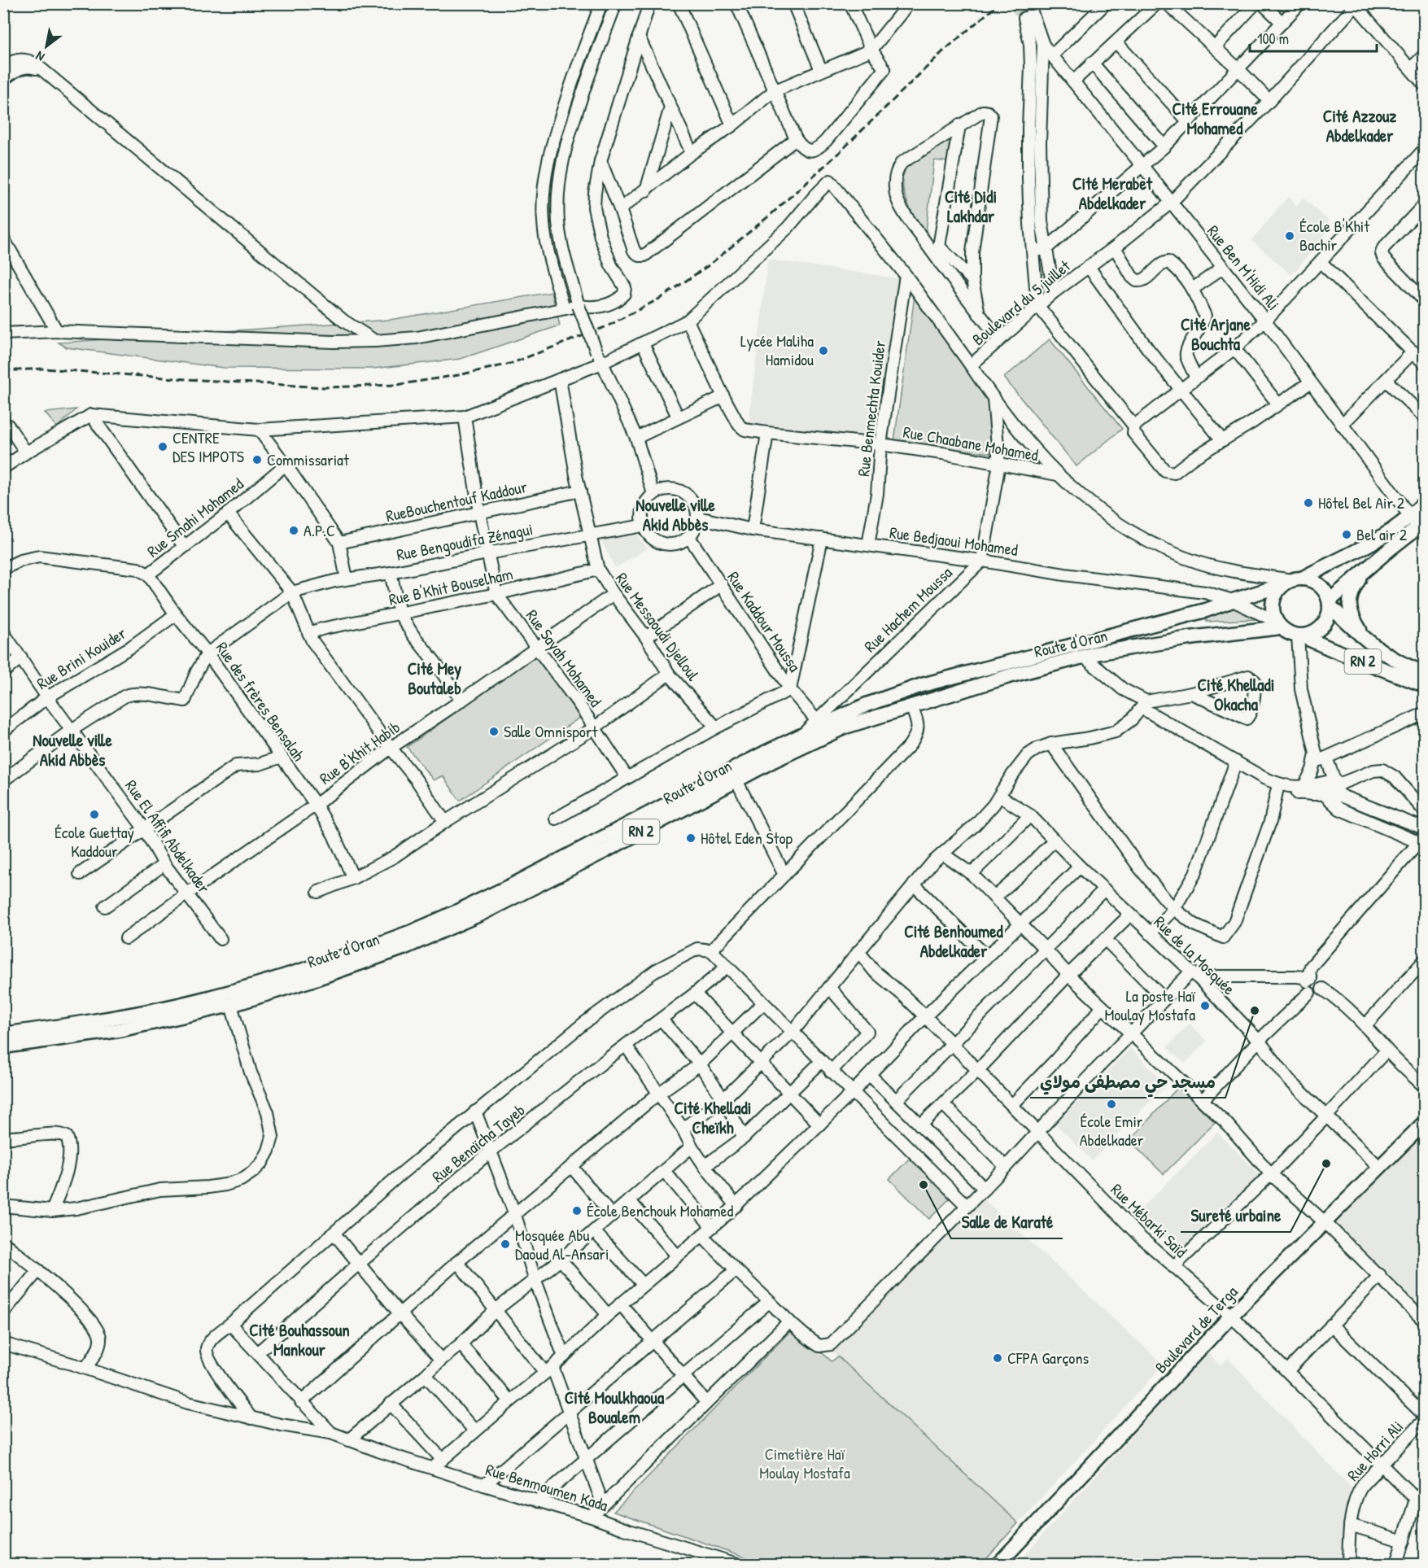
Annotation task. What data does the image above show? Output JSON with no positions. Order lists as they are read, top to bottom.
{
  "streets": {
    "main road": ["Route d'Oran", "RN 2", "Boulevard de Terga"],
    "street": [
      "Rue Ben M'Hidi Ali",
      "Boulevard du 5 juillet",
      "Rue Benmechta Kouider",
      "Rue Chaabane Mohamed",
      "RueBouchentouf Kaddour",
      "Rue Smahi Mohamed",
      "Rue Bedjaoui Mohamed",
      "Rue Bengoudifa Zénagui",
      "Rue B'Khit Bouselham",
      "Rue Hachem Moussa",
      "Rue Kaddour Moussa",
      "Rue Messaoudi Djelloul",
      "Rue Brini Kouider",
      "Rue Sayah Mohamed",
      "Rue des frères Bensalah",
      "Rue B'Khit Habib",
      "Rue El Affifi Abdelkader",
      "Rue de la Mosquée",
      "Rue Benaïcha Tayeb",
      "Rue Mébarki Saïd",
      "Rue Horri Ali",
      "Rue Benmoumen Kada"
    ]
  },
  "crossings": [
    ["Rue Ben M'Hidi Ali", "Boulevard du 5 juillet"],
    ["Boulevard du 5 juillet", "Rue Chaabane Mohamed"],
    ["Boulevard du 5 juillet", "Rue Bedjaoui Mohamed"],
    ["Boulevard du 5 juillet", "Route d'Oran"],
    ["Boulevard du 5 juillet", "RN 2"],
    ["Rue Benmechta Kouider", "Rue Chaabane Mohamed"],
    ["Rue Benmechta Kouider", "Rue Bedjaoui Mohamed"],
    ["RueBouchentouf Kaddour", "Rue Messaoudi Djelloul"],
    ["RueBouchentouf Kaddour", "Rue Sayah Mohamed"],
    ["Rue Smahi Mohamed", "Rue des frères Bensalah"],
    ["Rue Bedjaoui Mohamed", "Rue Bengoudifa Zénagui"],
    ["Rue Bedjaoui Mohamed", "Rue Hachem Moussa"],
    ["Rue Bedjaoui Mohamed", "Rue Kaddour Moussa"],
    ["Rue Bedjaoui Mohamed", "Route d'Oran"],
    ["Rue Bedjaoui Mohamed", "RN 2"],
    ["Rue Bengoudifa Zénagui", "Rue Kaddour Moussa"],
    ["Rue Bengoudifa Zénagui", "Rue Messaoudi Djelloul"],
    ["Rue Bengoudifa Zénagui", "Rue Sayah Mohamed"],
    ["Rue B'Khit Bouselham", "Rue Messaoudi Djelloul"],
    ["Rue B'Khit Bouselham", "Rue Sayah Mohamed"],
    ["Rue Hachem Moussa", "Rue Kaddour Moussa"],
    ["Rue Hachem Moussa", "Route d'Oran"],
    ["Rue Messaoudi Djelloul", "Rue B'Khit Habib"],
    ["Route d'Oran", "RN 2"],
    ["Rue Brini Kouider", "Rue des frères Bensalah"],
    ["Rue Brini Kouider", "Rue El Affifi Abdelkader"],
    ["Rue Sayah Mohamed", "Rue B'Khit Habib"],
    ["Rue des frères Bensalah", "Rue B'Khit Habib"],
    ["Rue B'Khit Habib", "Rue El Affifi Abdelkader"],
    ["Rue de la Mosquée", "Boulevard de Terga"],
    ["Rue Mébarki Saïd", "Boulevard de Terga"],
    ["Rue Mébarki Saïd", "Rue Horri Ali"]
  ],
  "districts": [
    "Cité Errouane Mohamed",
    "Cité Azzouz Abdelkader",
    "Cité Merabet Abdelkader",
    "Cité Didi Lakhdar",
    "Cité Arjane Bouchta",
    "Nouvelle ville Akid Abbès",
    "Cité Mey Boutaleb",
    "Cité Khelladi Okacha",
    "Nouvelle ville Akid Abbès",
    "Cité Benhoumed Abdelkader",
    "Cité Khelladi Cheïkh",
    "Cité Bouhassoun Mankour",
    "Cité Moulkhaoua Boualem"
  ],
  "parks": ["Cimetière Haï Moulay Mostafa"],
  "places": [
    "École B'Khit Bachir",
    "Lycée Maliha Hamidou",
    "CENTRE DES IMPOTS",
    "Commissariat",
    "Hôtel Bel Air 2",
    "A.P.C",
    "Bel air 2",
    "Salle Omnisport",
    "École Guettay Kaddour",
    "Hôtel Eden Stop",
    "La poste Haï Moulay Mostafa",
    "مسجد حي مصطفى مولاي",
    "École Emir Abdelkader",
    "Sureté urbaine",
    "Salle de Karaté",
    "École Benchouk Mohamed",
    "Mosquée Abu Daoud Al-Ansari",
    "CFPA Garçons"
  ],
  "scale_bar": "100 m",
  "north": "bottom left"
}
